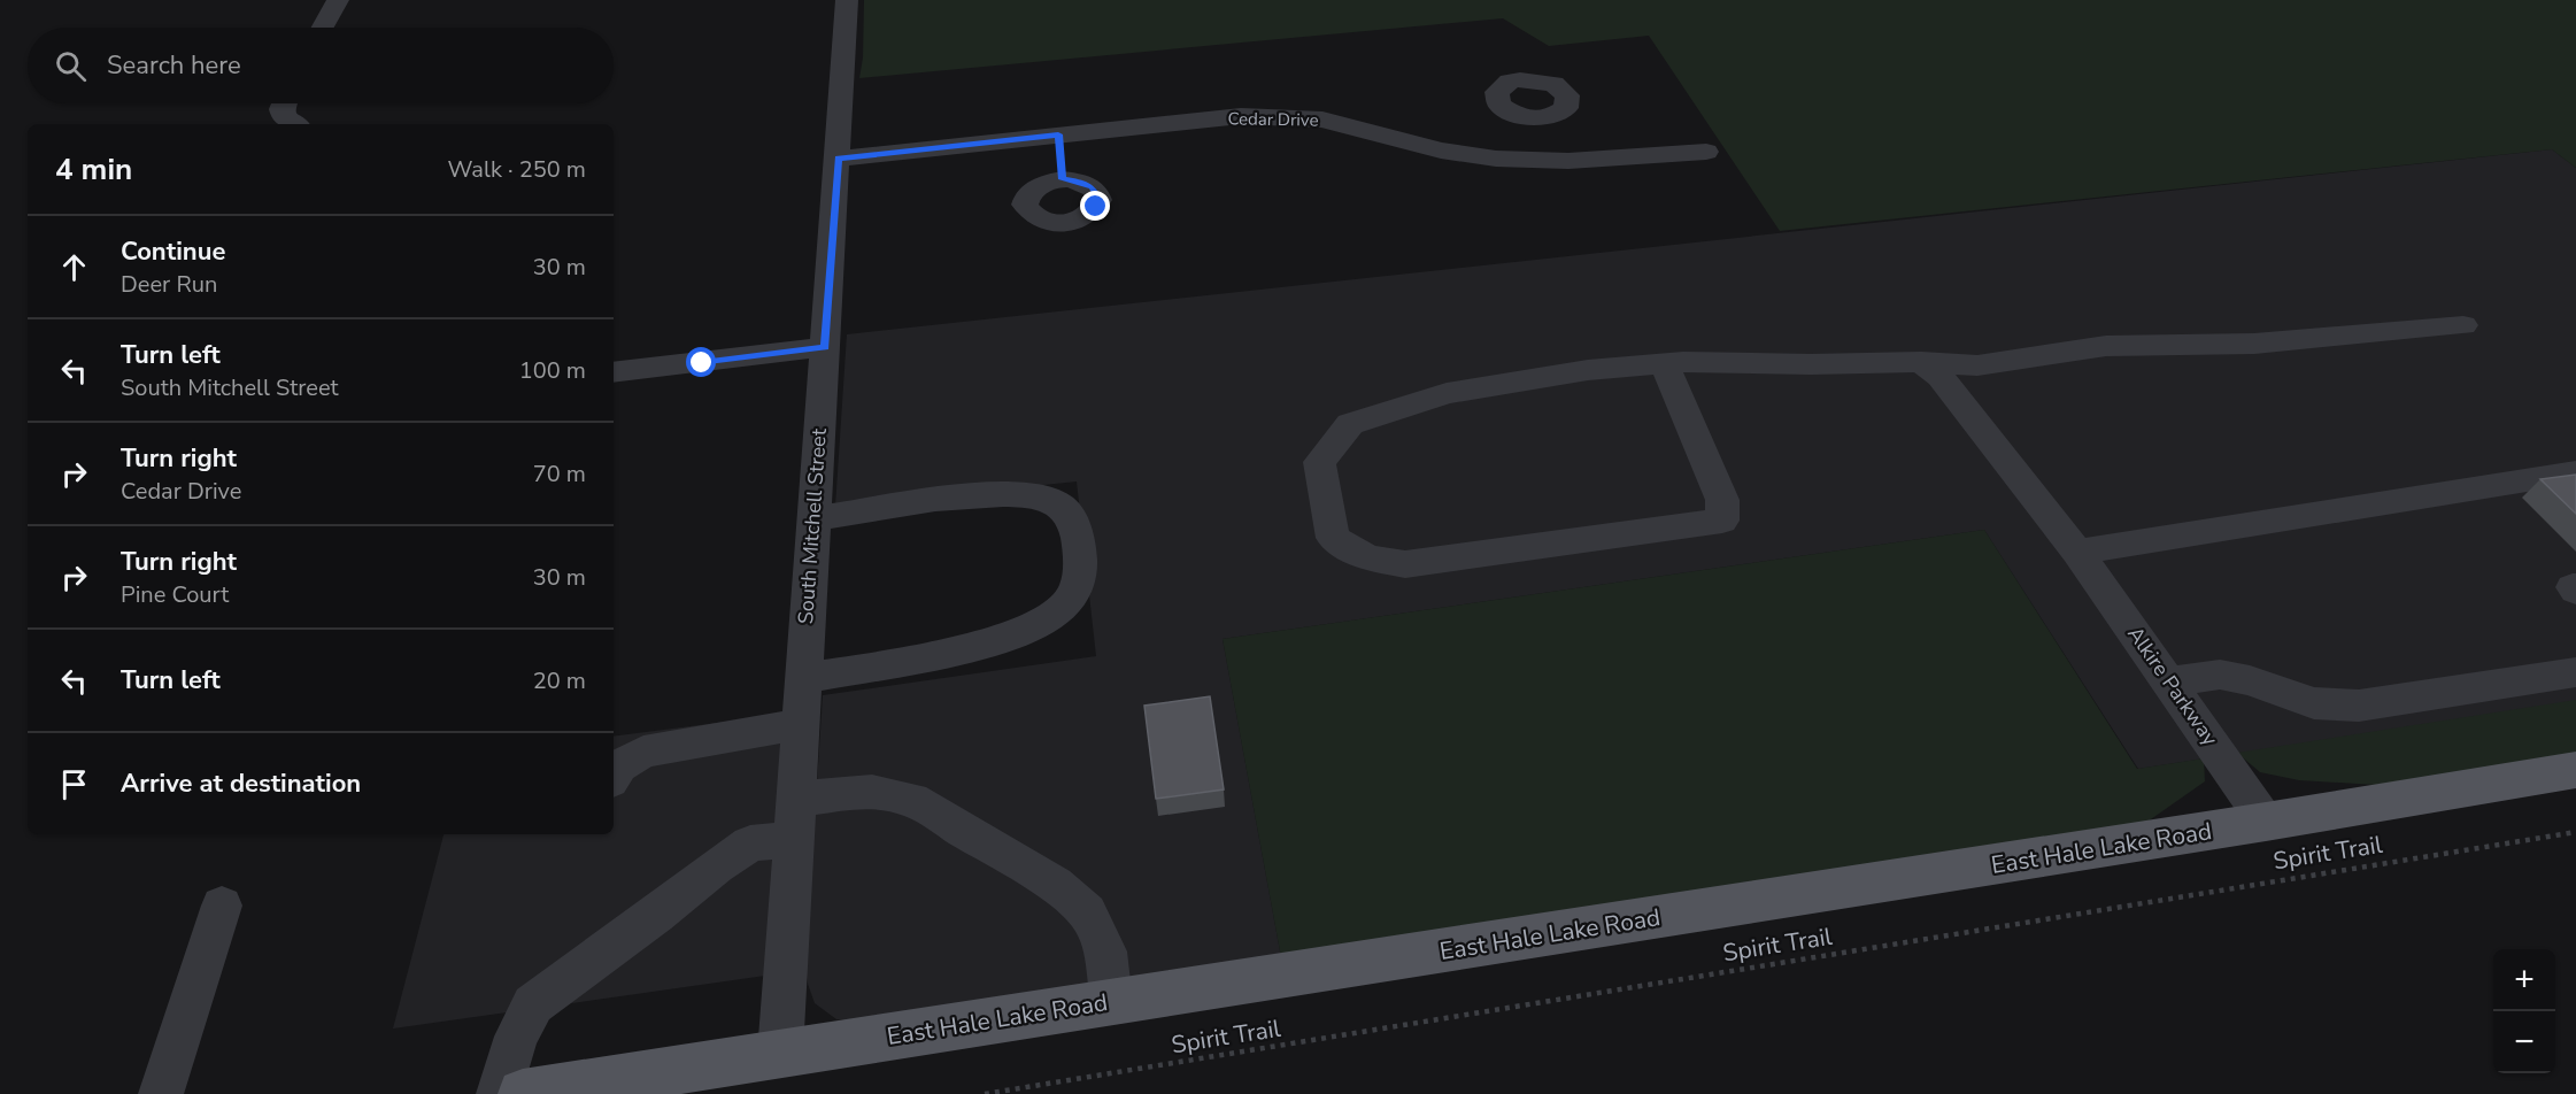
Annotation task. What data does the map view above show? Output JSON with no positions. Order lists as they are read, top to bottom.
{
  "streets": {
    "main road": ["East Hale Lake Road"],
    "street": ["Cedar Drive", "South Mitchell Street", "Alkire Parkway"],
    "path": ["Spirit Trail"]
  },
  "crossings": [
    ["Cedar Drive", "South Mitchell Street"],
    ["South Mitchell Street", "East Hale Lake Road"],
    ["Alkire Parkway", "East Hale Lake Road"]
  ],
  "page": {
    "search": "Search here",
    "heading": ["4 min", "Walk · 250 m"],
    "list": [
      ["Continue", "Deer Run", "30 m"],
      ["Turn left", "South Mitchell Street", "100 m"],
      ["Turn right", "Cedar Drive", "70 m"],
      ["Turn right", "Pine Court", "30 m"],
      ["Turn left", "20 m"],
      "Arrive at destination"
    ],
    "map_buttons": ["+", "−"]
  }
}
